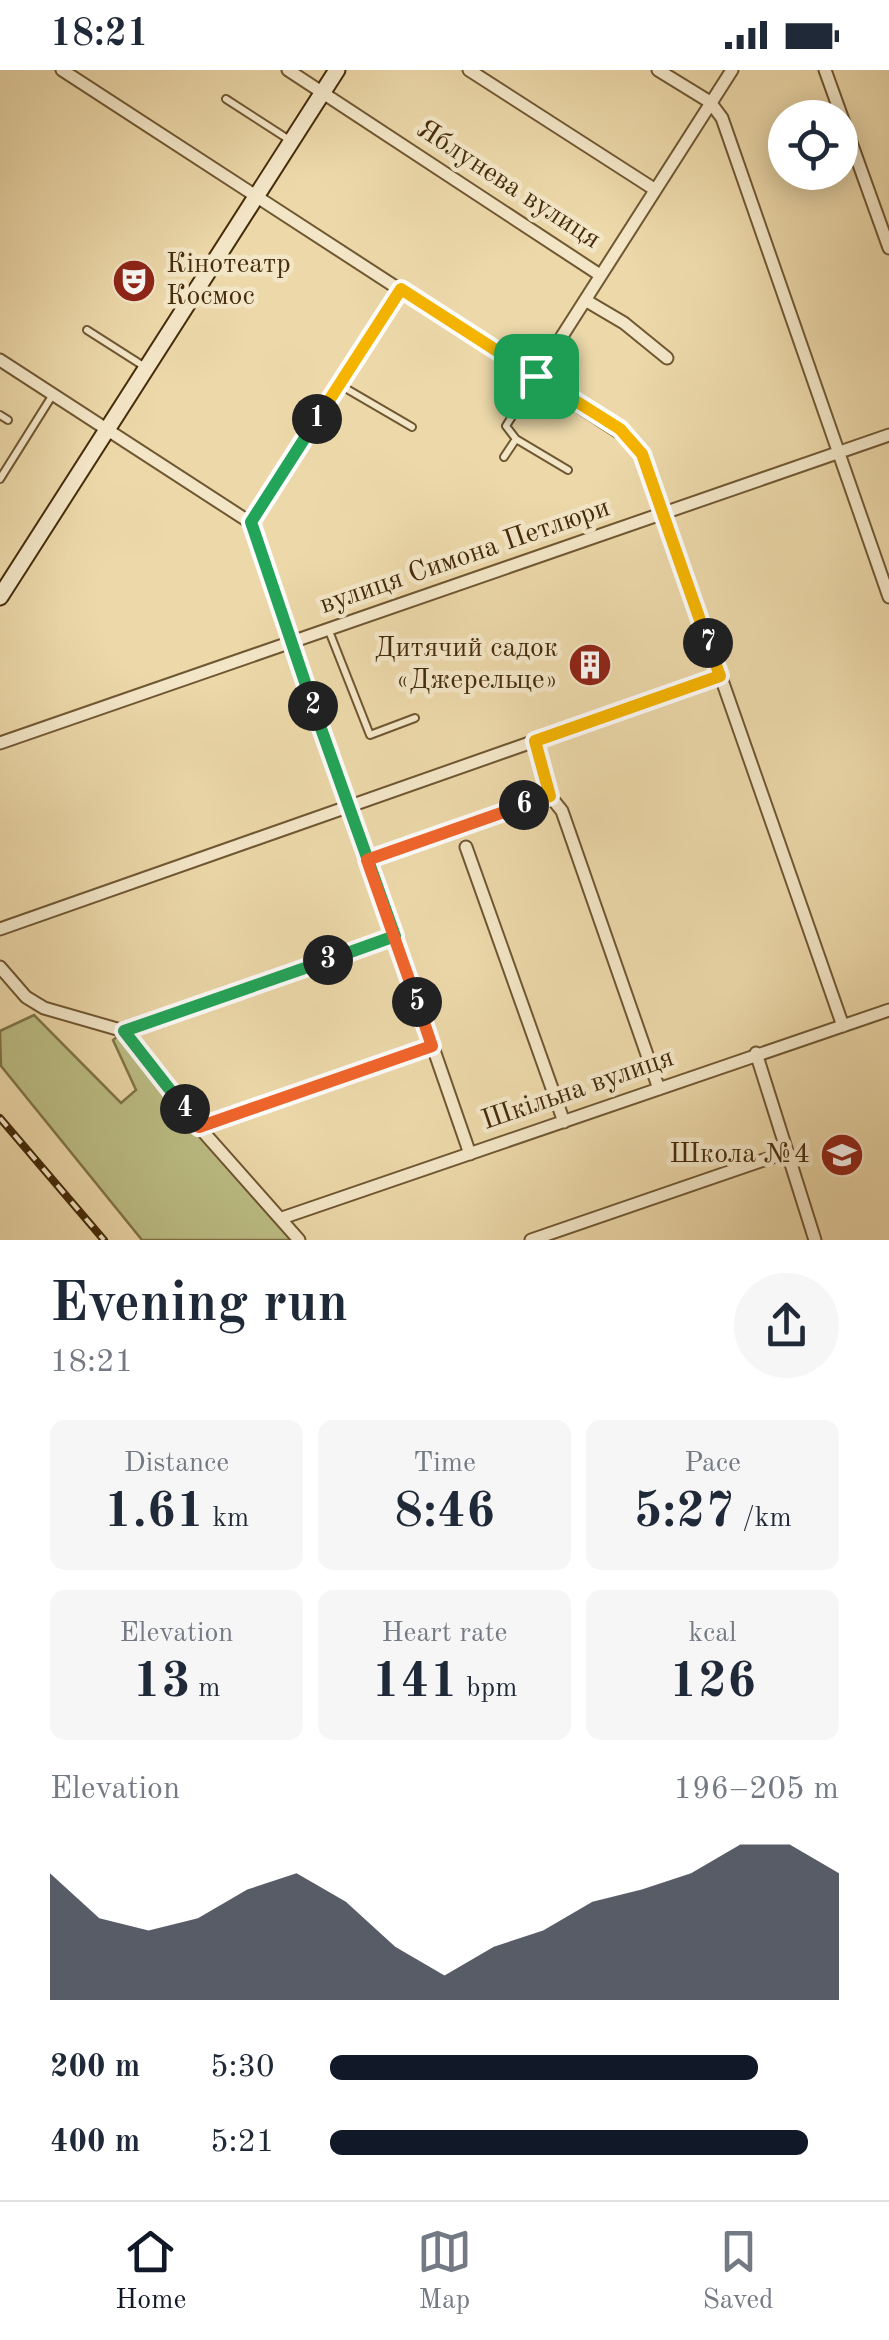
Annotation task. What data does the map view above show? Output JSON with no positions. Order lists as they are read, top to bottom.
{
  "streets": {
    "street": ["Яблунева вулиця", "вулиця Симона Петлюри", "Шкільна вулиця"]
  },
  "places": {
    "theatre": ["Кінотеатр Космос"],
    "building": ["Дитячий садок «Джерельце»"],
    "school or university": ["Школа №4"]
  },
  "page": {
    "status": "18:21",
    "pins": [
      "1",
      "7",
      "2",
      "6",
      "3",
      "5",
      "4"
    ],
    "heading": ["Evening run", "18:21"],
    "stats": [
      ["Distance", "1.61 km"],
      ["Time", "8:46"],
      ["Pace", "5:27 /km"],
      ["Elevation", "13 m"],
      ["Heart rate", "141 bpm"],
      ["kcal", "126"]
    ],
    "chart": ["Elevation", "196–205 m"],
    "list": [
      {
        "name": "200 m",
        "note": "5:30"
      },
      {
        "name": "400 m",
        "note": "5:21"
      }
    ],
    "tabs": ["Home", "Map", "Saved"]
  }
}
